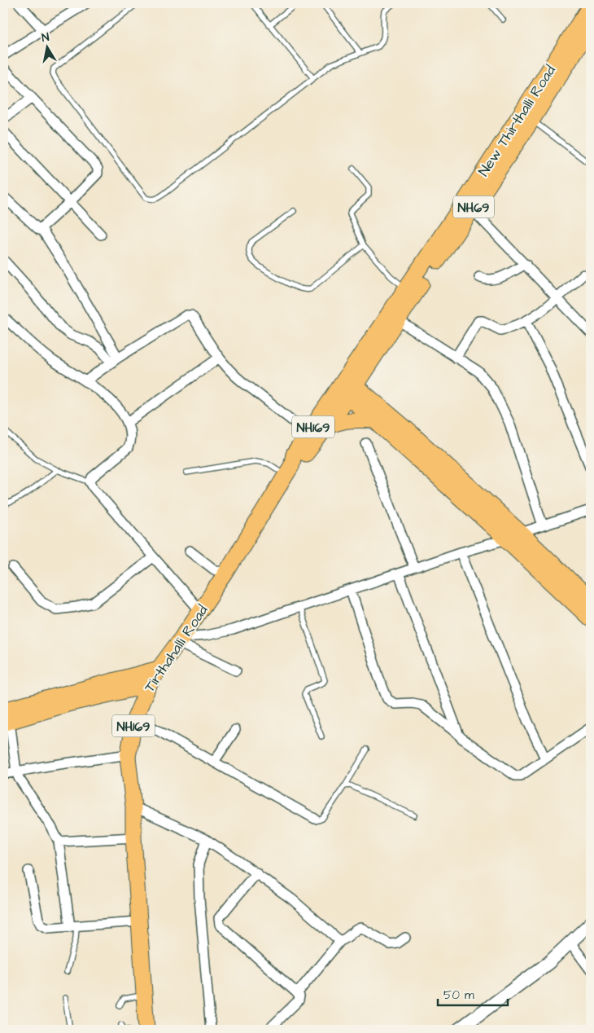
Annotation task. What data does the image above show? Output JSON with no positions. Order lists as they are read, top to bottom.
{
  "streets": {
    "main road": [
      "New Thirthalli Road",
      "NH69",
      "NH169",
      "Tirthahalli Road"
    ]
  },
  "crossings": [
    ["New Thirthalli Road", "NH69"],
    ["New Thirthalli Road", "NH169"],
    ["New Thirthalli Road", "Tirthahalli Road"],
    ["NH69", "NH169"],
    ["NH69", "Tirthahalli Road"],
    ["NH169", "Tirthahalli Road"]
  ],
  "scale_bar": "50 m",
  "north": "top"
}
